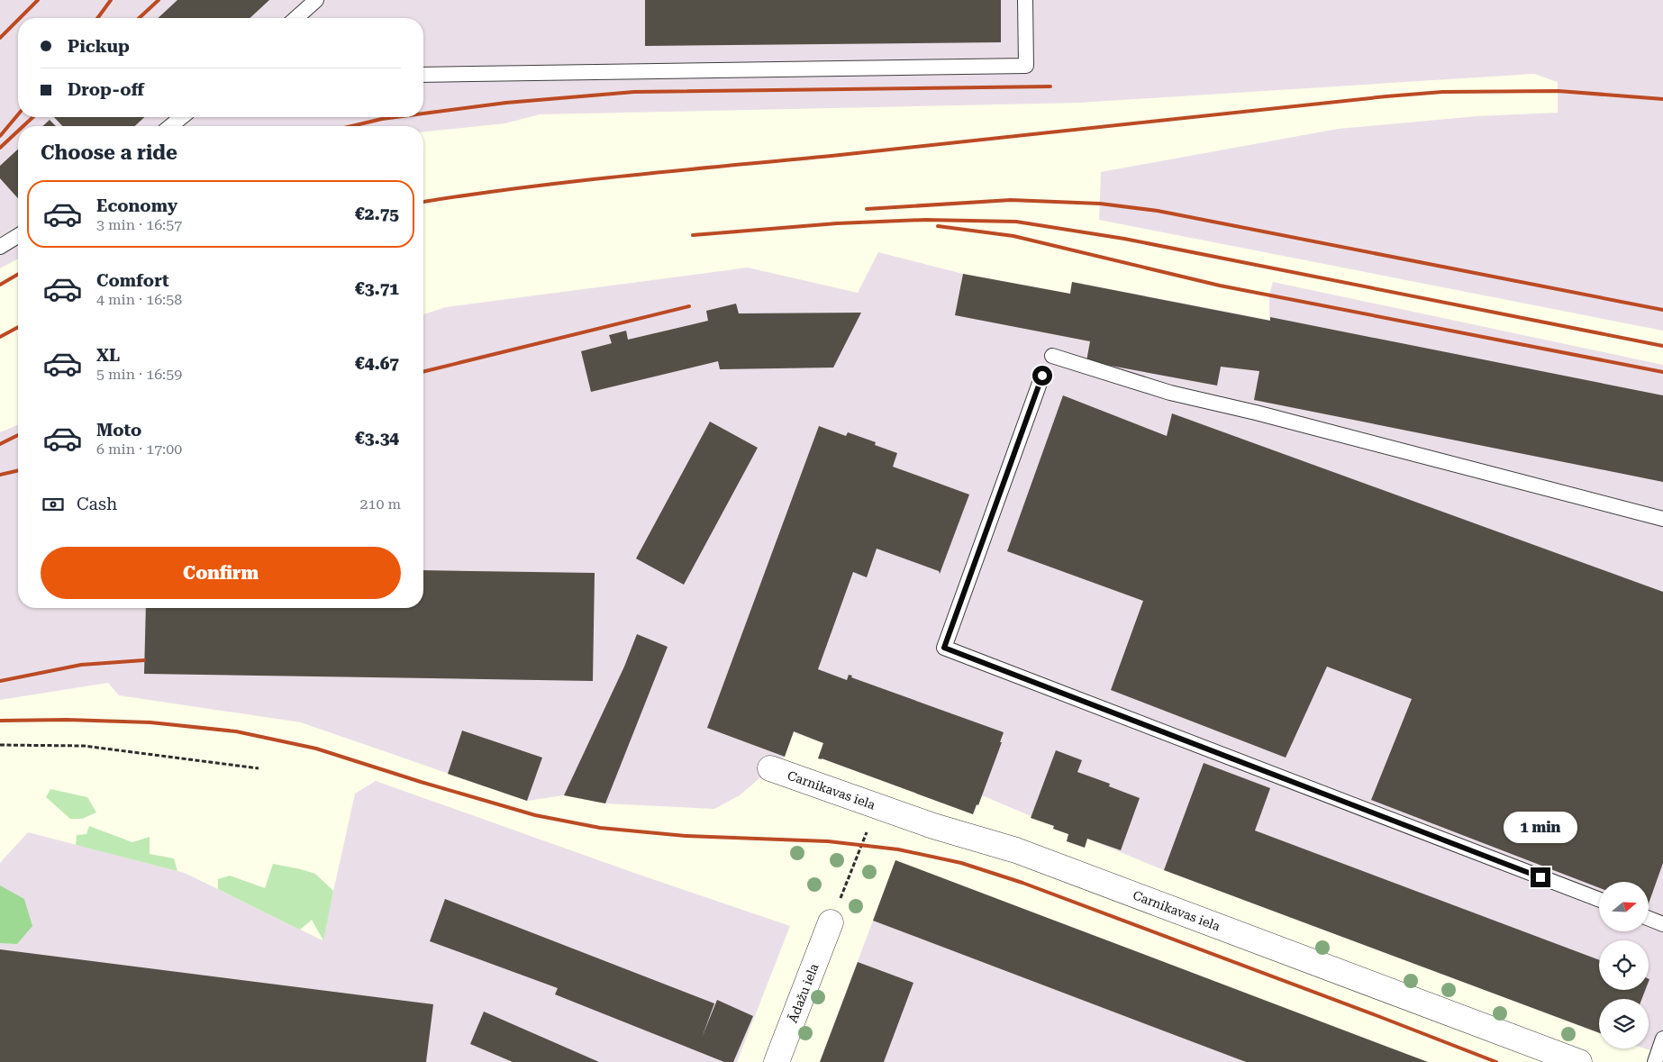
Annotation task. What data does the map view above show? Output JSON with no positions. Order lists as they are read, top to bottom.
{
  "streets": {
    "street": ["Carnikavas iela", "Ādažu iela"]
  },
  "north": "right",
  "page": {
    "banner": ["Pickup", "Drop-off"],
    "heading": "Choose a ride",
    "list": [
      {
        "name": "Economy",
        "note": "3 min · 16:57",
        "value": "€2.75"
      },
      {
        "name": "Comfort",
        "note": "4 min · 16:58",
        "value": "€3.71"
      },
      {
        "name": "XL",
        "note": "5 min · 16:59",
        "value": "€4.67"
      },
      {
        "name": "Moto",
        "note": "6 min · 17:00",
        "value": "€3.34"
      }
    ],
    "pay": ["Cash", "210 m"],
    "buttons": "Confirm",
    "bubble": "1 min"
  }
}
